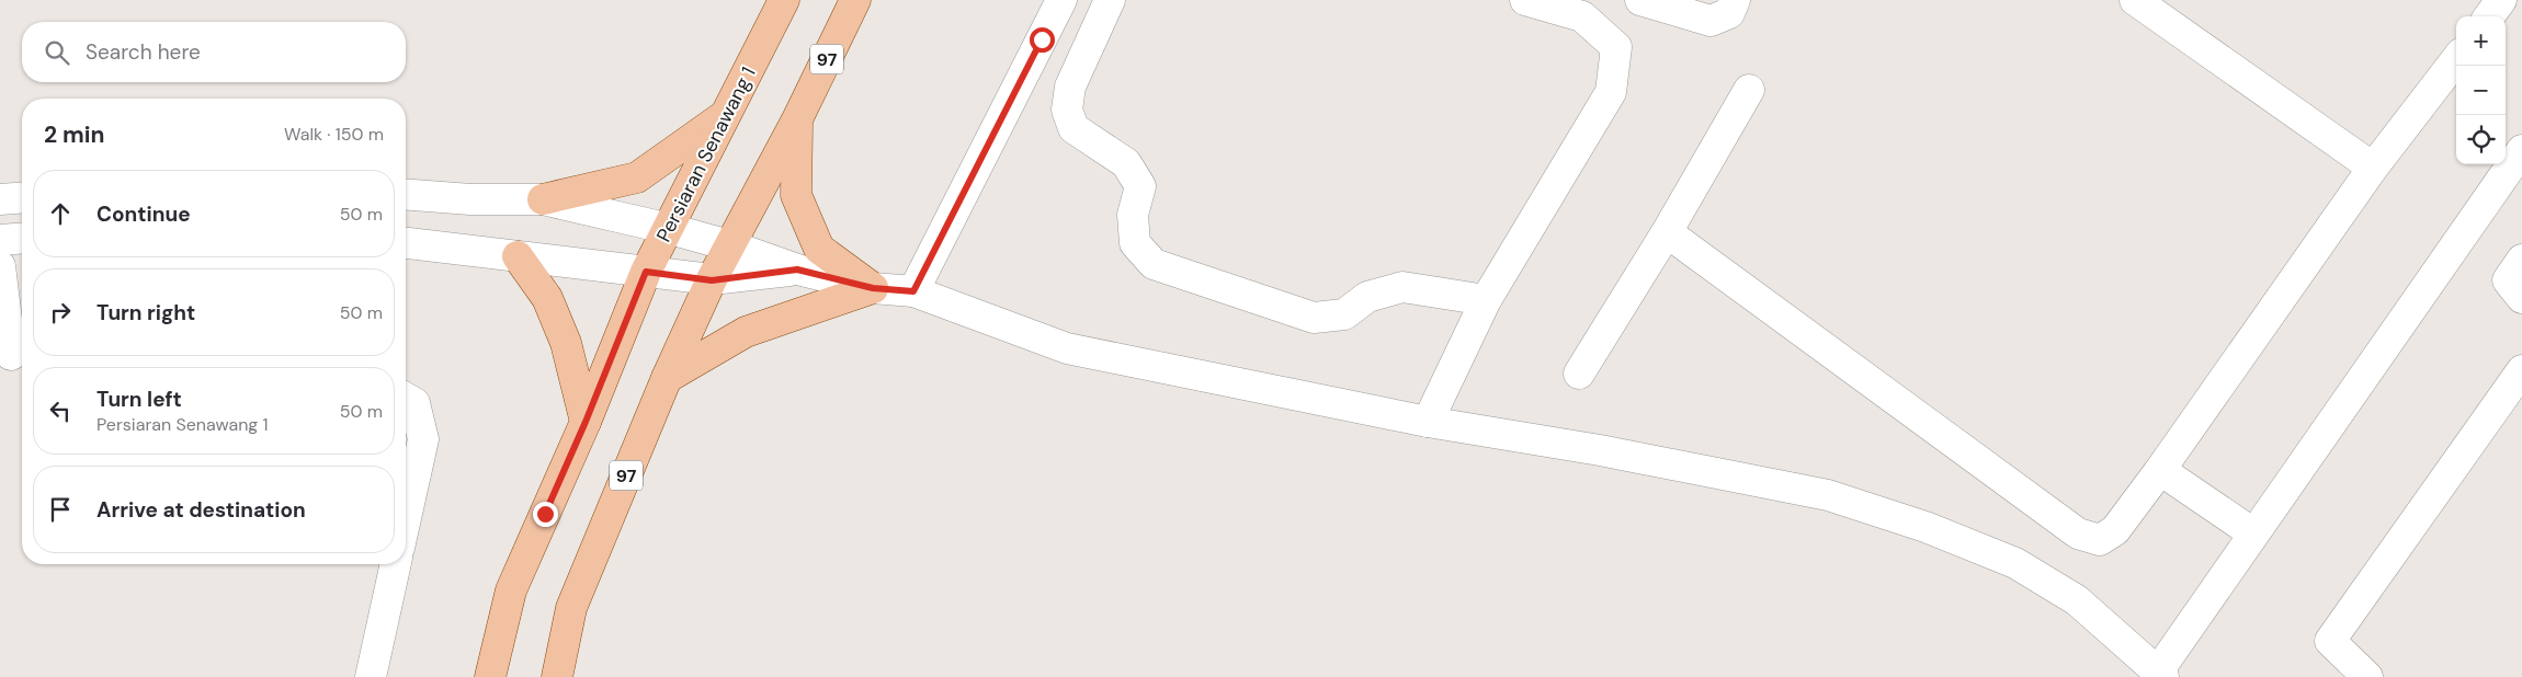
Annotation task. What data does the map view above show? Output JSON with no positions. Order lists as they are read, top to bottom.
{
  "streets": {
    "main road": ["97", "Persiaran Senawang 1"]
  },
  "page": {
    "map_buttons": ["+", "−"],
    "search": "Search here",
    "heading": ["2 min", "Walk · 150 m"],
    "list": [
      ["Continue", "50 m"],
      ["Turn right", "50 m"],
      ["Turn left", "Persiaran Senawang 1", "50 m"],
      "Arrive at destination"
    ]
  }
}
